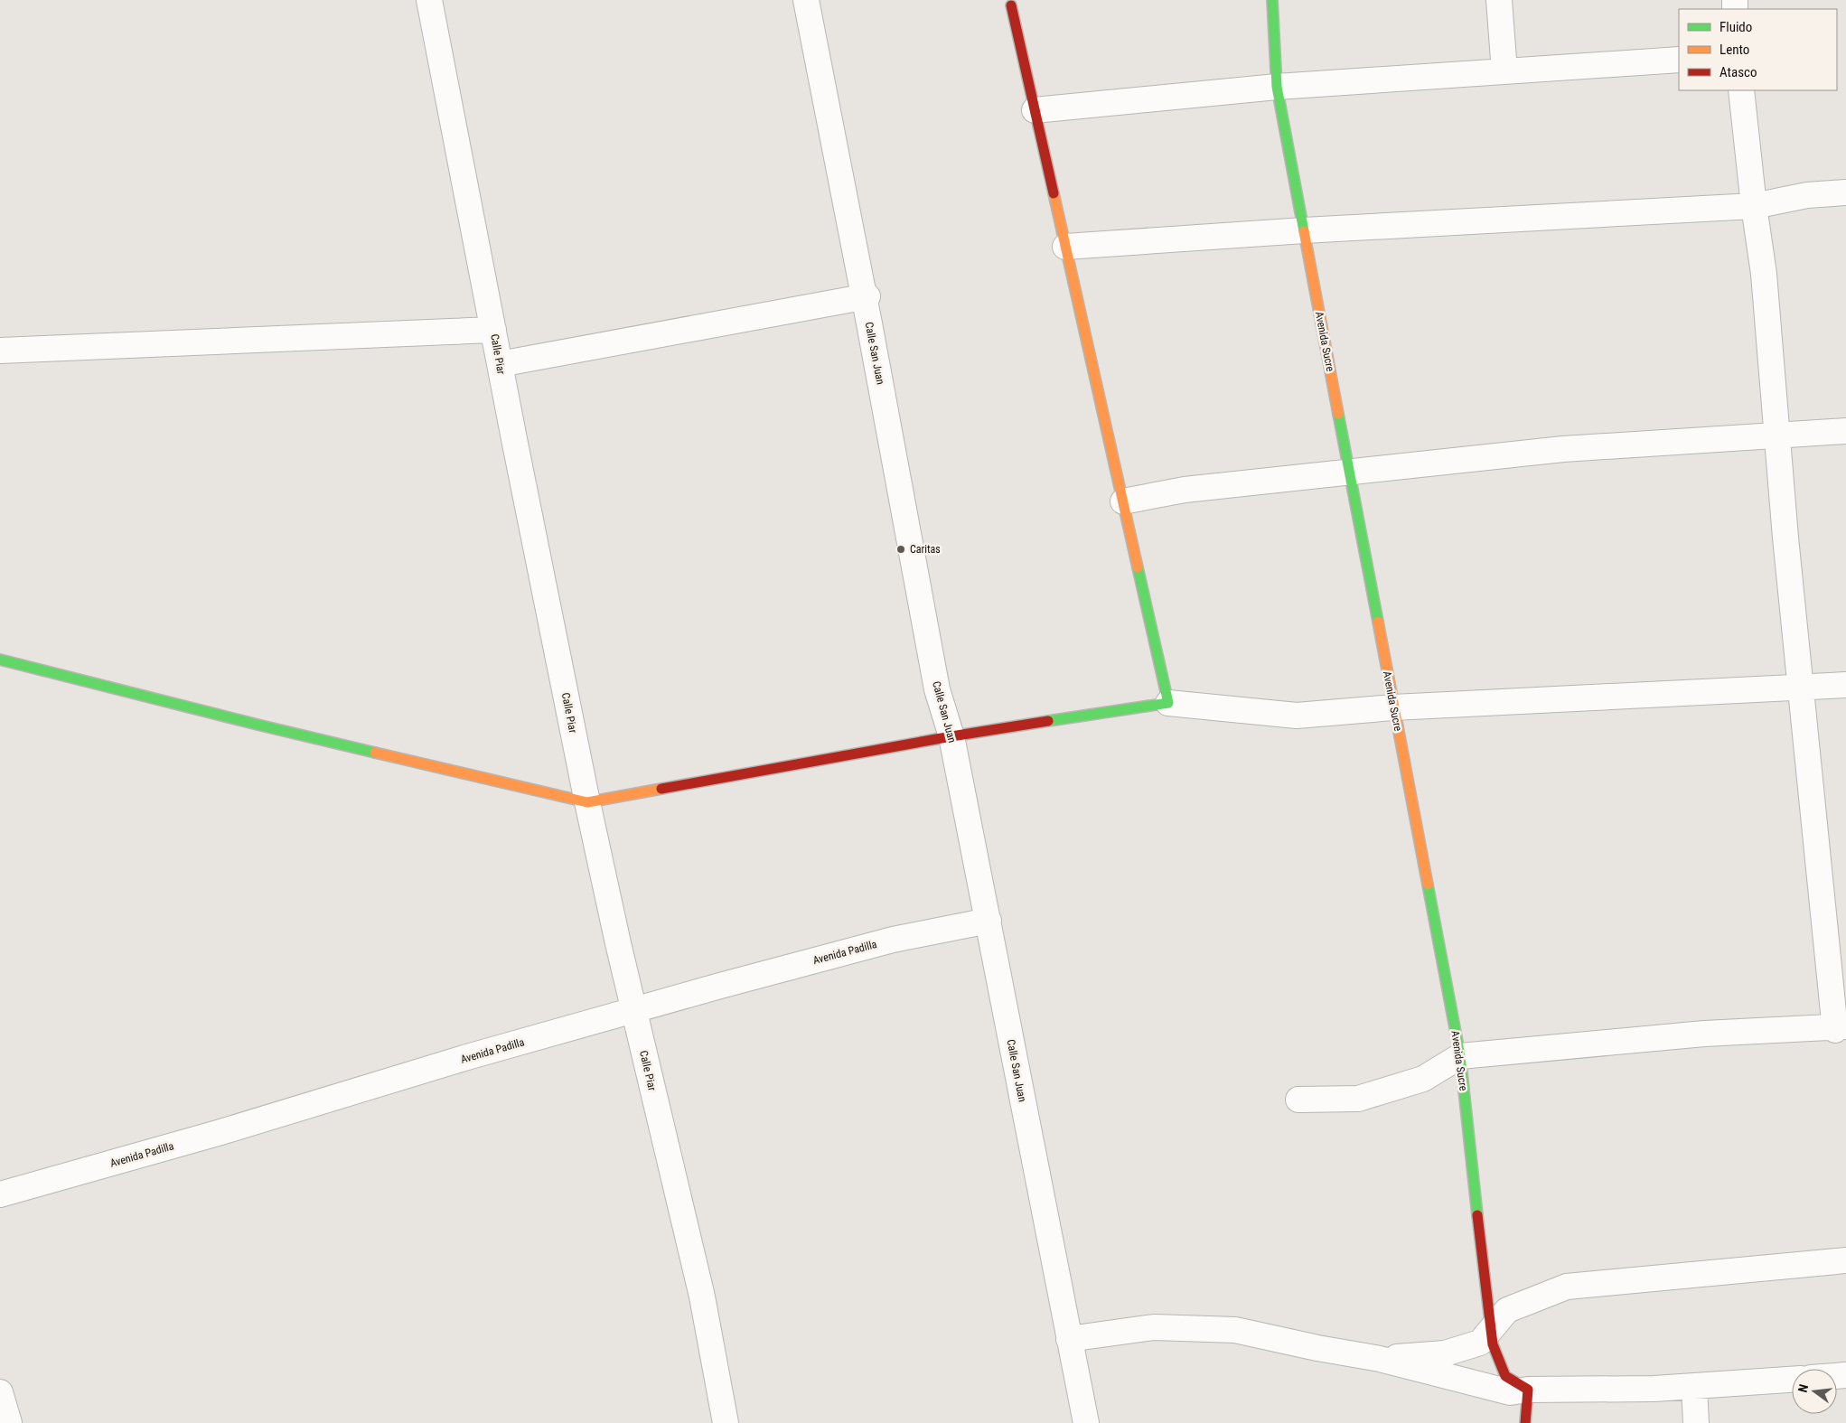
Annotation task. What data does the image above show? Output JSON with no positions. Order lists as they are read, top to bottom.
{
  "streets": {
    "street": [
      "Avenida Sucre",
      "Calle San Juan",
      "Calle Piar",
      "Avenida Padilla"
    ]
  },
  "crossings": [
    ["Calle San Juan", "Avenida Padilla"],
    ["Calle Piar", "Avenida Padilla"]
  ],
  "places": ["Caritas"],
  "legend": ["Fluido", "Lento", "Atasco"],
  "north": "left"
}
